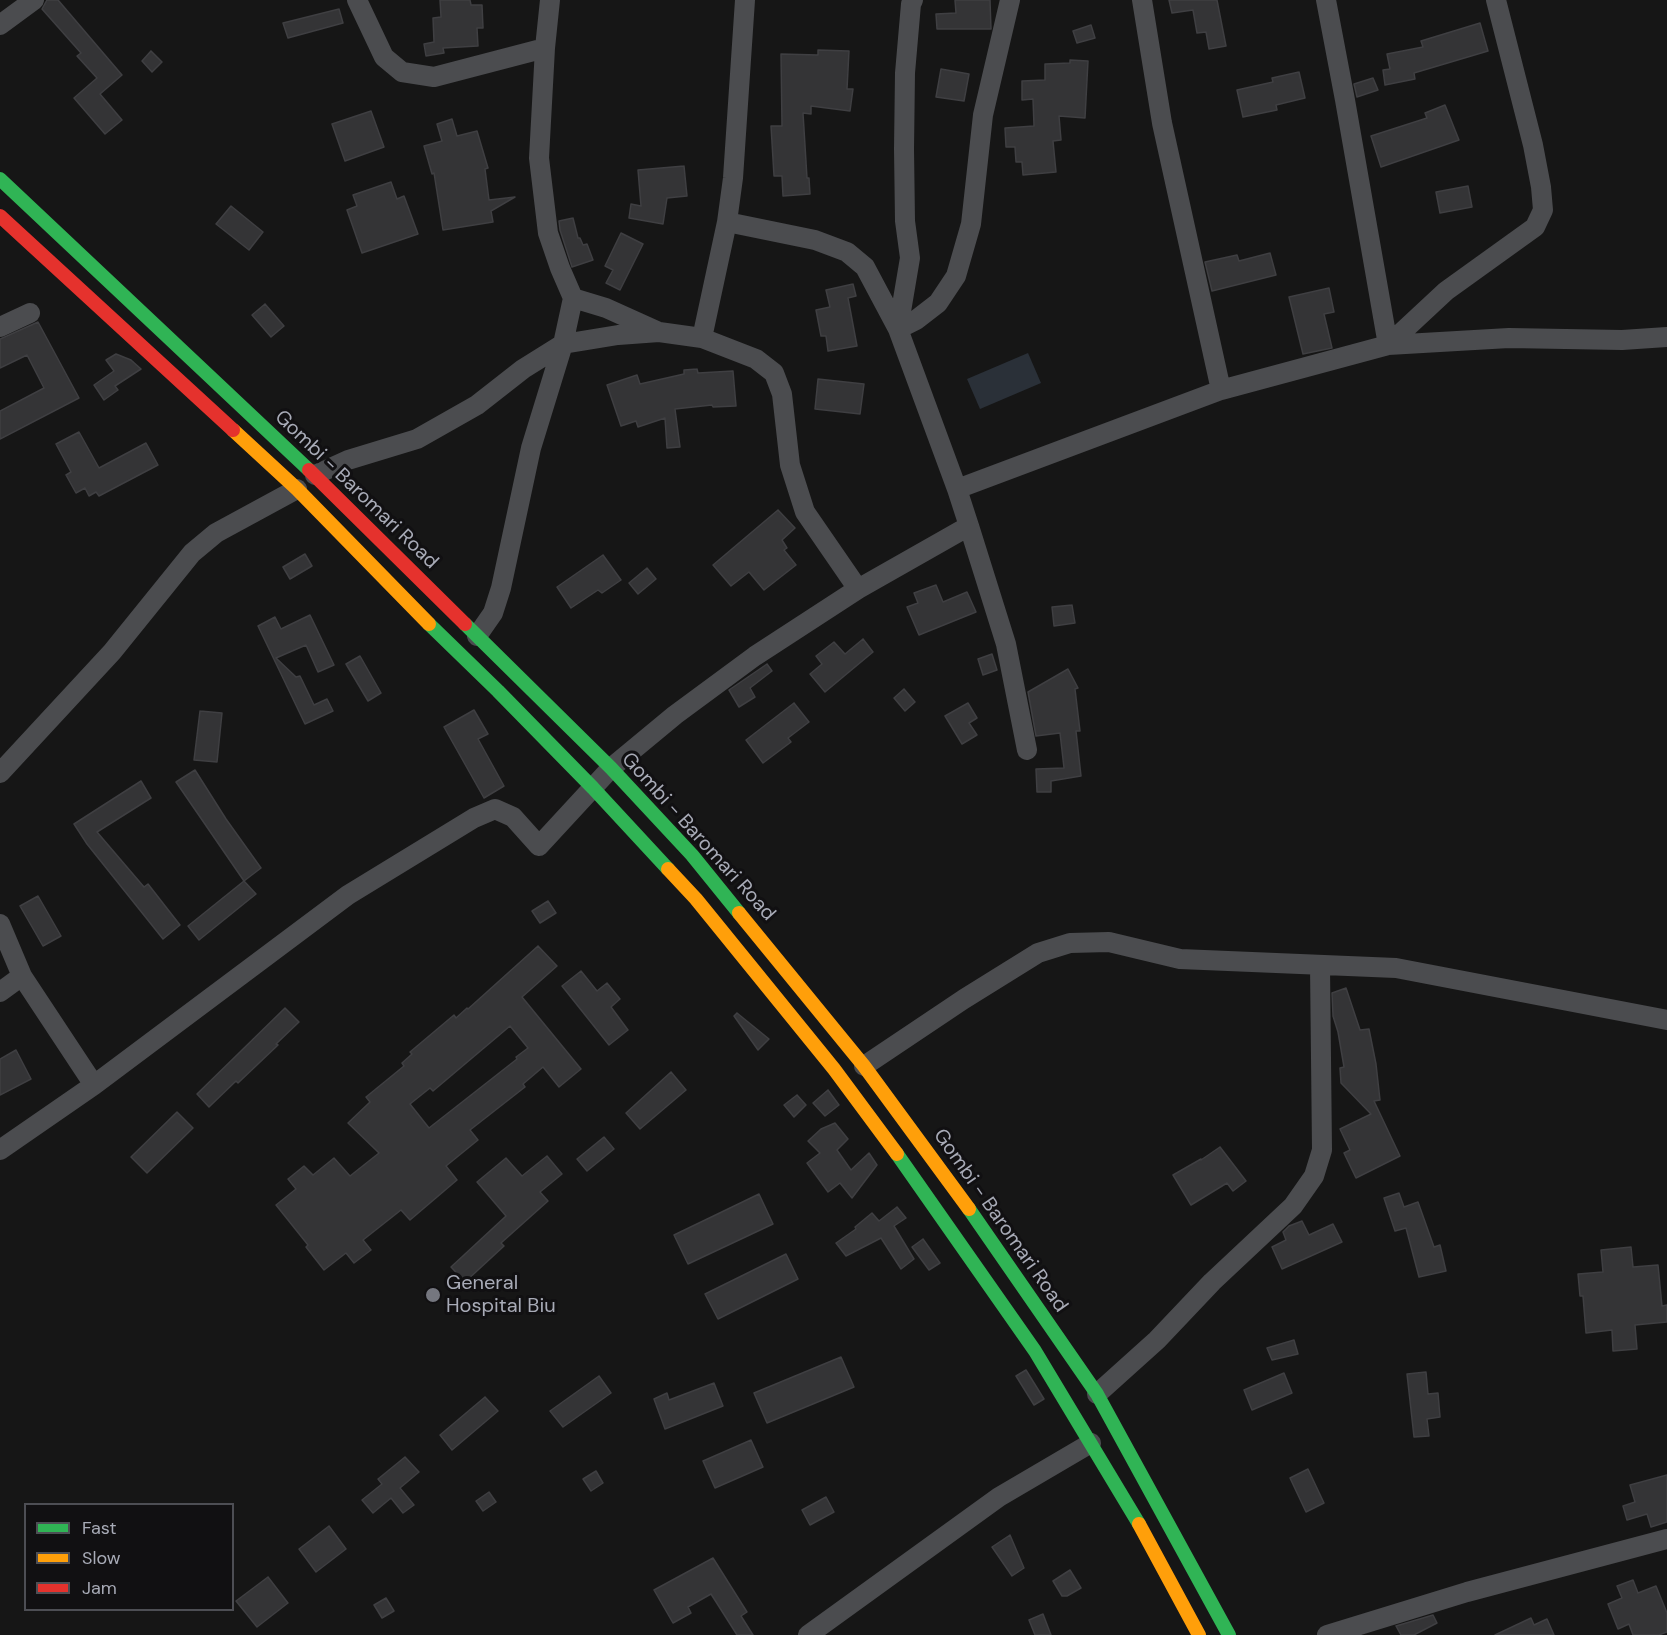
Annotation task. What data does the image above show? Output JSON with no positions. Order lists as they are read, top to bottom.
{
  "streets": {
    "main road": ["Gombi - Baromari Road"]
  },
  "places": ["General Hospital Biu"],
  "legend": ["Fast", "Slow", "Jam"]
}
